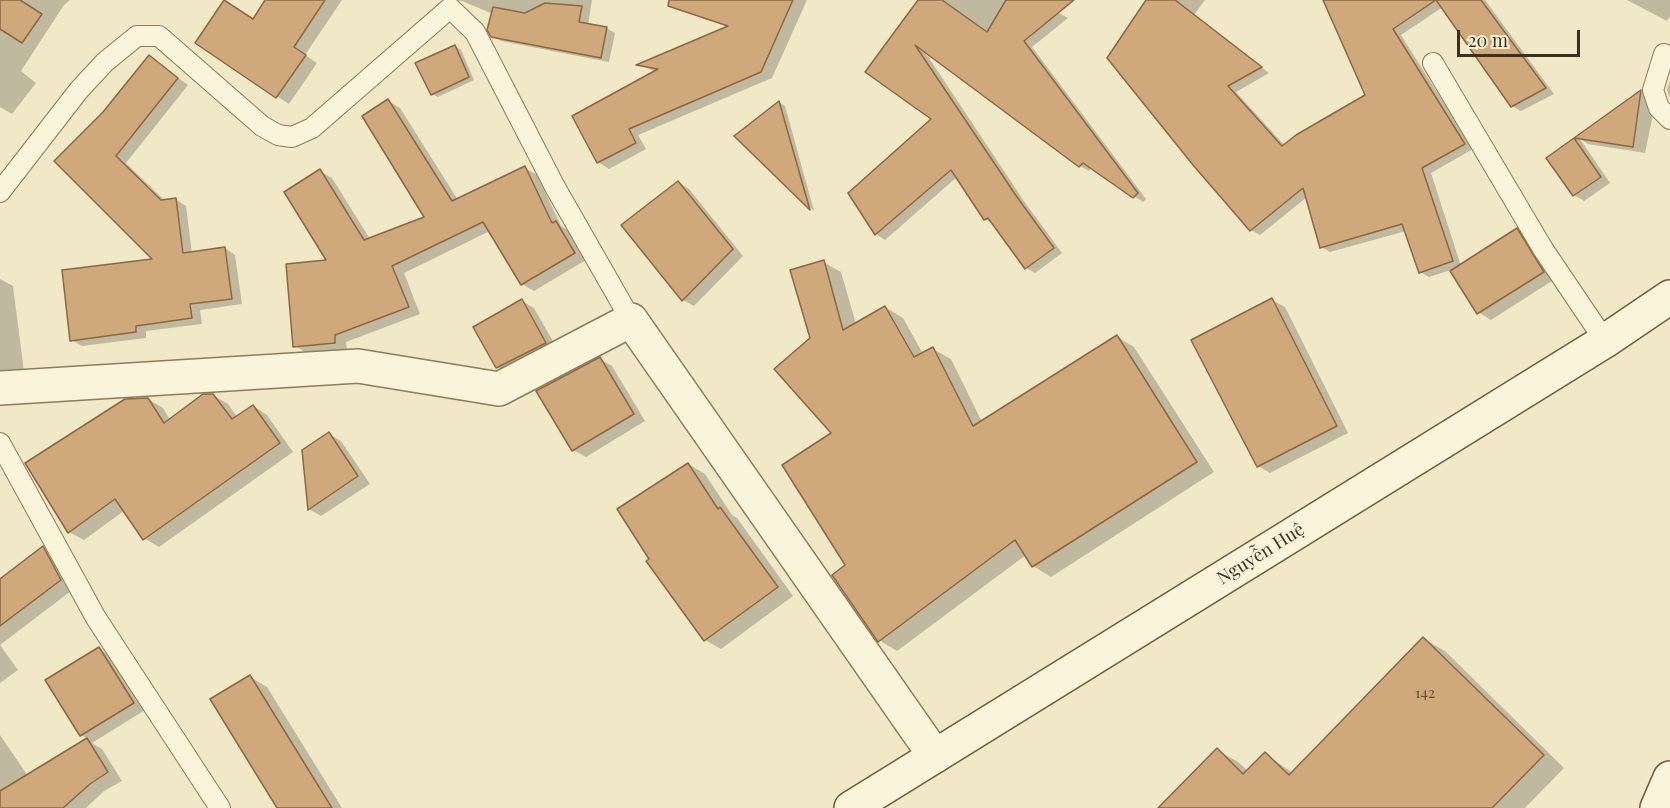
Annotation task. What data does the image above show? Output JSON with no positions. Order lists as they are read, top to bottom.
{
  "streets": {
    "street": ["Nguyễn Huệ"]
  },
  "house_numbers": ["142"],
  "scale_bar": "20 m"
}
